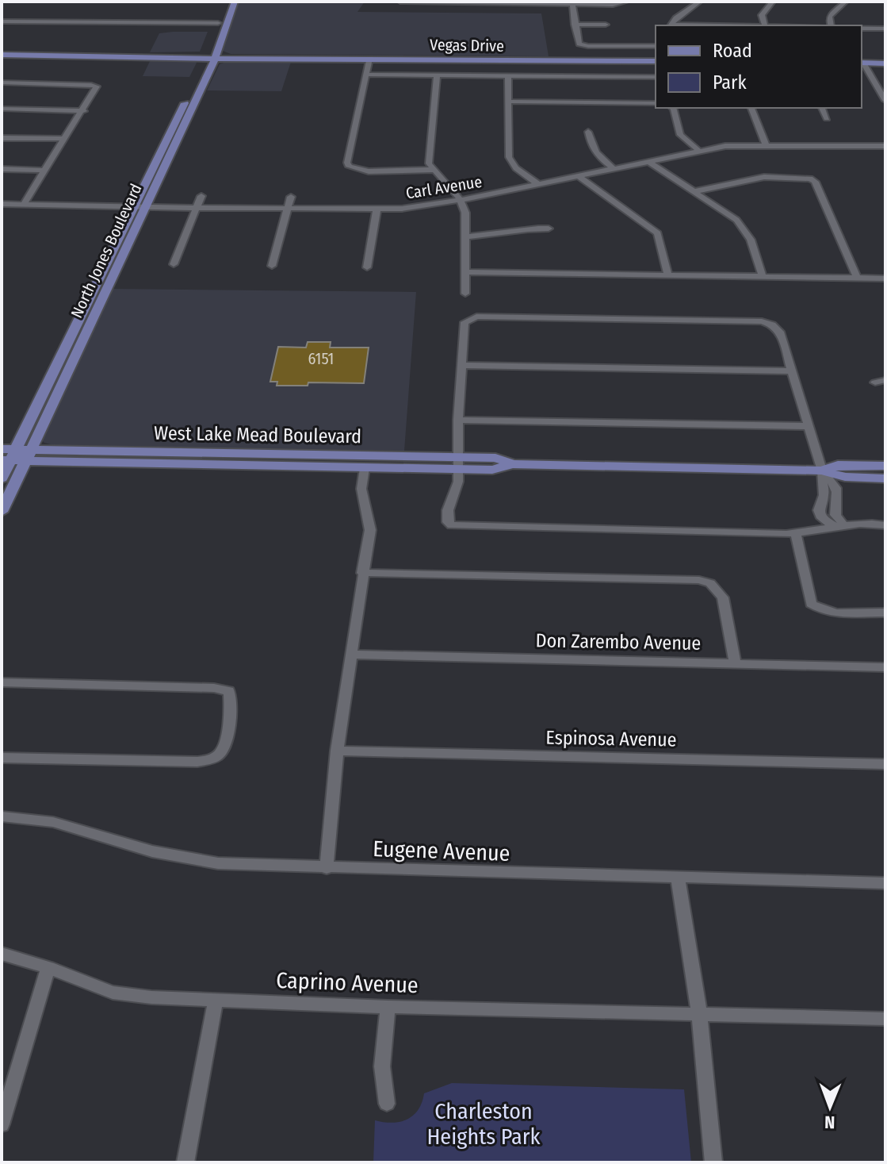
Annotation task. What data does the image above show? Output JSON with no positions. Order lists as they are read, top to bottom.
{
  "streets": {
    "main road": ["Vegas Drive", "North Jones Boulevard", "West Lake Mead Boulevard"],
    "street": [
      "Carl Avenue",
      "Don Zarembo Avenue",
      "Espinosa Avenue",
      "Eugene Avenue",
      "Caprino Avenue"
    ]
  },
  "crossings": [
    ["Vegas Drive", "North Jones Boulevard"],
    ["Carl Avenue", "North Jones Boulevard"],
    ["North Jones Boulevard", "West Lake Mead Boulevard"]
  ],
  "parks": ["Charleston Heights Park"],
  "house_numbers": ["6151"],
  "legend": ["Road", "Park"],
  "north": "bottom"
}
